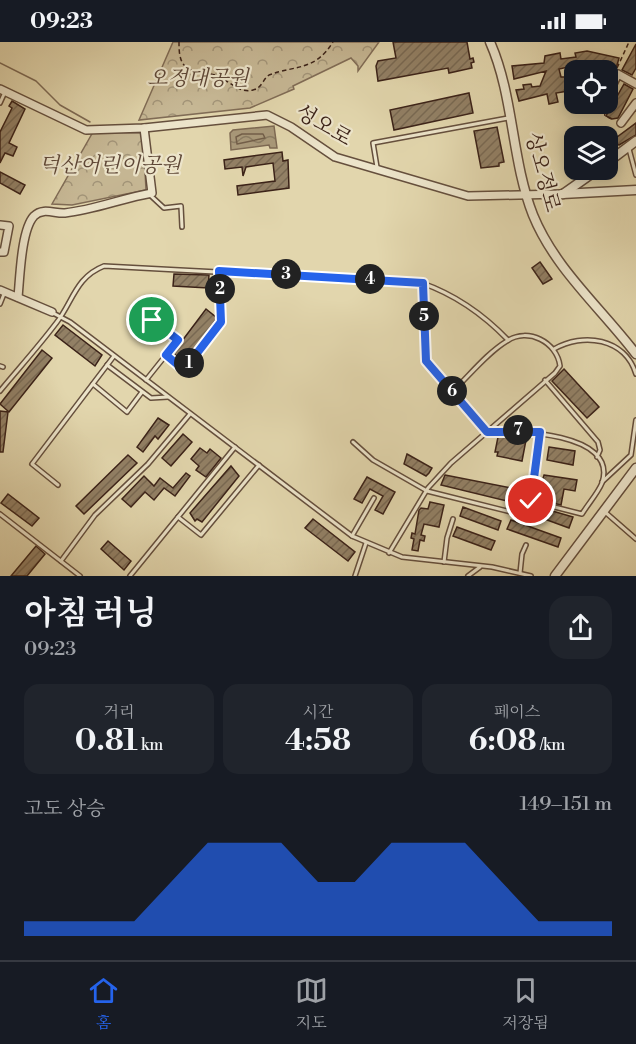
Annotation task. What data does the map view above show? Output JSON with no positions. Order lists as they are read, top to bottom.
{
  "streets": {
    "street": ["성오로", "상오정로"]
  },
  "crossings": [
    ["성오로", "상오정로"]
  ],
  "parks": ["오정대공원", "덕산어린이공원"],
  "page": {
    "status": "09:23",
    "pins": [
      "3",
      "4",
      "2",
      "5",
      "1",
      "6",
      "7"
    ],
    "heading": ["아침 러닝", "09:23"],
    "stats": [
      ["거리", "0.81 km"],
      ["시간", "4:58"],
      ["페이스", "6:08 /km"]
    ],
    "chart": ["고도 상승", "149–151 m"],
    "tabs": ["홈", "지도", "저장됨"]
  }
}
